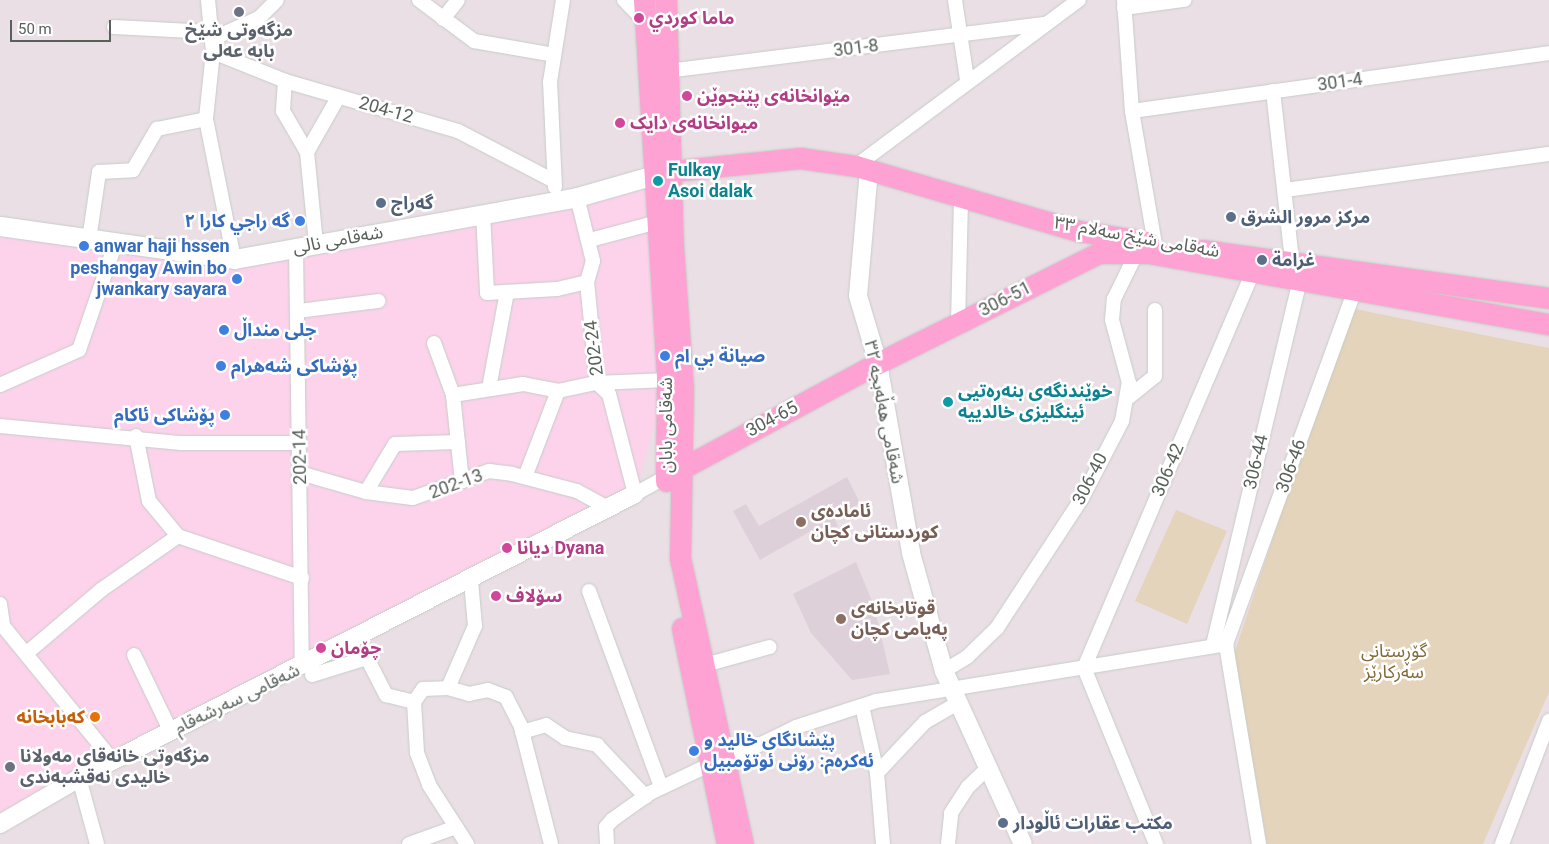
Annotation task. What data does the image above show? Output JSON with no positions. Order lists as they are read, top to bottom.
{
  "streets": {
    "main road": [
      "شەقامی شێخ سەلام ٣٣",
      "شەقامی نالی",
      "306-51",
      "304-65",
      "شەقامی بابان"
    ],
    "street": [
      "301-8",
      "301-4",
      "204-12",
      "202-24",
      "شەقامی هەڵەبجە ٣٢",
      "202-14",
      "306-44",
      "306-46",
      "306-42",
      "306-40",
      "202-13",
      "شەقامی سەرشەقام"
    ]
  },
  "crossings": [
    ["301-4", "306-44"],
    ["204-12", "202-24"],
    ["شەقامی شێخ سەلام ٣٣", "شەقامی نالی"],
    ["شەقامی شێخ سەلام ٣٣", "306-51"],
    ["شەقامی شێخ سەلام ٣٣", "شەقامی هەڵەبجە ٣٢"],
    ["شەقامی شێخ سەلام ٣٣", "شەقامی بابان"],
    ["شەقامی شێخ سەلام ٣٣", "306-44"],
    ["شەقامی شێخ سەلام ٣٣", "306-46"],
    ["شەقامی شێخ سەلام ٣٣", "306-42"],
    ["شەقامی شێخ سەلام ٣٣", "306-40"],
    ["شەقامی نالی", "202-24"],
    ["شەقامی نالی", "شەقامی بابان"],
    ["شەقامی نالی", "202-14"],
    ["306-51", "شەقامی هەڵەبجە ٣٢"],
    ["306-51", "304-65"],
    ["306-51", "306-40"],
    ["202-24", "شەقامی سەرشەقام"],
    ["شەقامی هەڵەبجە ٣٢", "304-65"],
    ["شەقامی هەڵەبجە ٣٢", "306-40"],
    ["304-65", "شەقامی بابان"],
    ["202-14", "202-13"],
    ["202-14", "شەقامی سەرشەقام"],
    ["306-44", "306-46"],
    ["202-13", "شەقامی سەرشەقام"]
  ],
  "parks": ["گۆڕستانی سەرکارێز"],
  "places": [
    "مزگەوتی شێخ بابە عەلی",
    "ماما كوردي",
    "مێوانخانەی پێنجوێن",
    "میوانخانەی دایک",
    "Fulkay Asoi dalak",
    "گەراج",
    "مرکز مرور الشرق",
    "گه راجي كارا ٢",
    "anwar haji hssen",
    "غرامة",
    "peshangay Awin bo jwankary sayara",
    "جلی منداڵ",
    "صيانة بي ام",
    "پۆشاکی شەھرام",
    "خوێندنگەی بنەڕەتیی ئینگلیزی خالدییە",
    "پۆشاکی ئاکام",
    "ئامادەی کوردستانی کچان",
    "دیانا Dyana",
    "سۆلاف",
    "قوتابخانەی پەیامی کچان",
    "چۆمان",
    "کەبابخانە",
    "پێشانگای خالید و ئەکرەم: رۆنی ئوتۆمبیل",
    "مزگەوتی خانەقای مەولانا خالیدی نەقشبەندی",
    "مكتب عقارات ئاڵودار"
  ],
  "scale_bar": "50 m"
}
